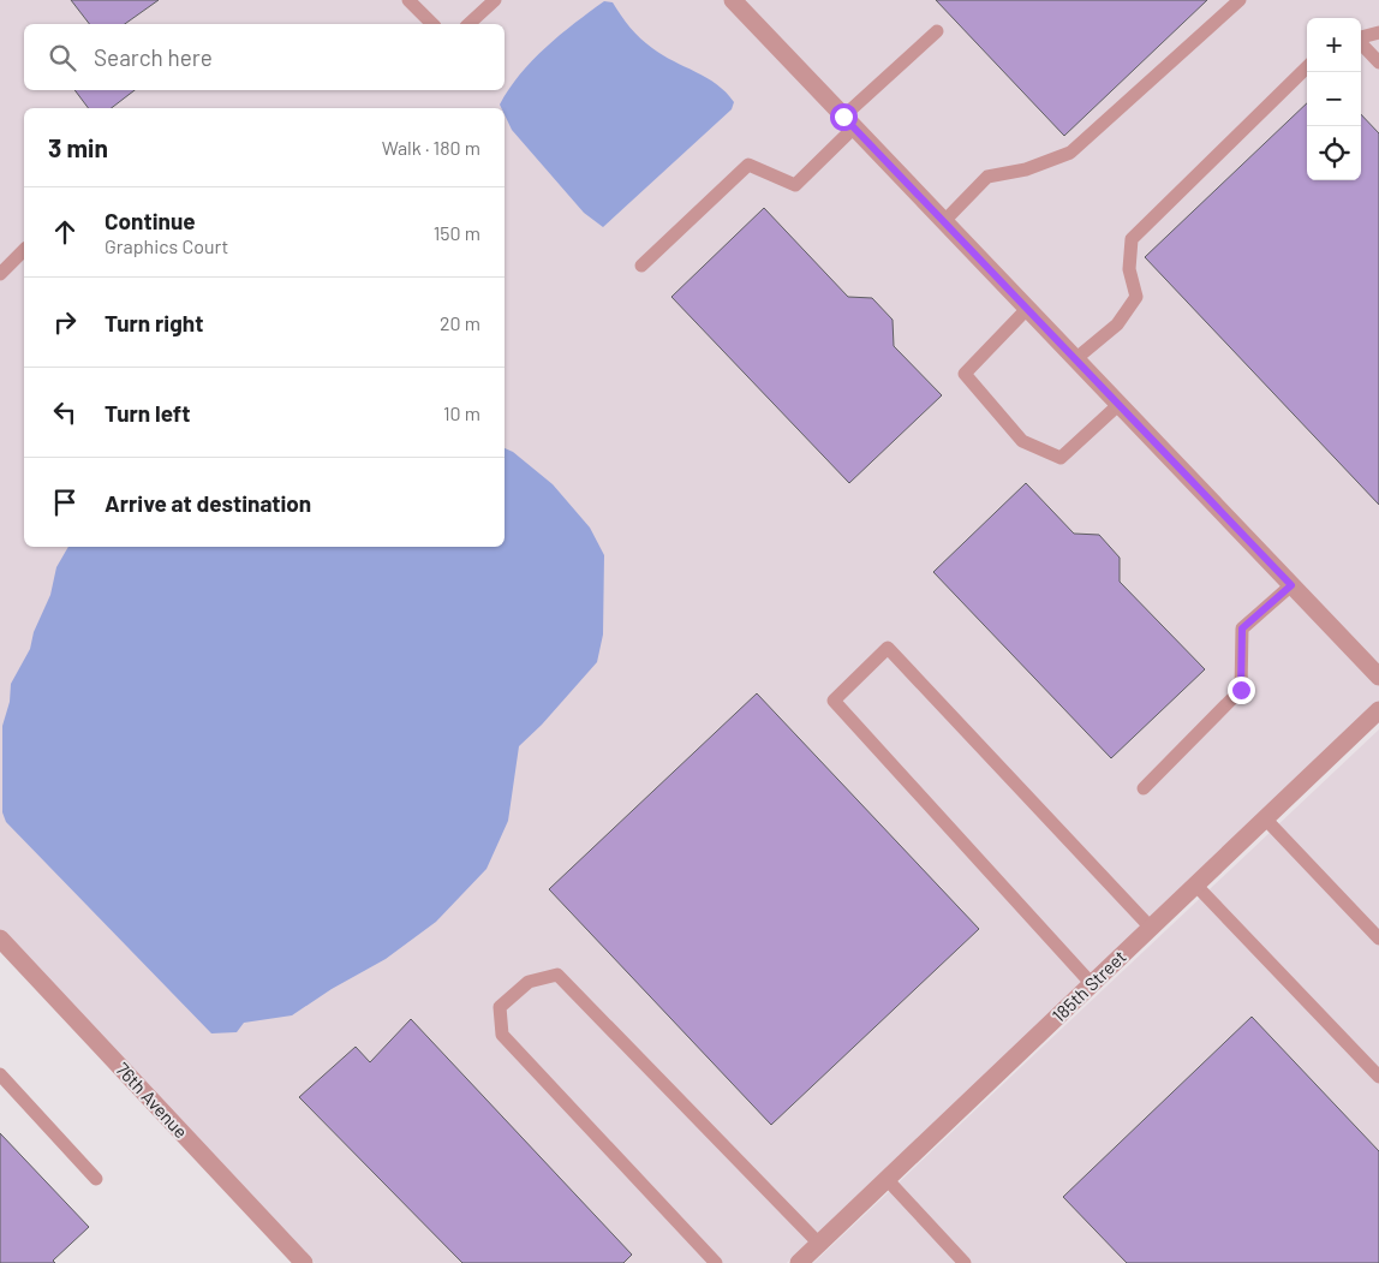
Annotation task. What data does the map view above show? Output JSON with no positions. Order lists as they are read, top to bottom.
{
  "streets": {
    "street": ["185th Street", "76th Avenue"]
  },
  "page": {
    "map_buttons": ["+", "−"],
    "search": "Search here",
    "heading": ["3 min", "Walk · 180 m"],
    "list": [
      ["Continue", "Graphics Court", "150 m"],
      ["Turn right", "20 m"],
      ["Turn left", "10 m"],
      "Arrive at destination"
    ]
  }
}
